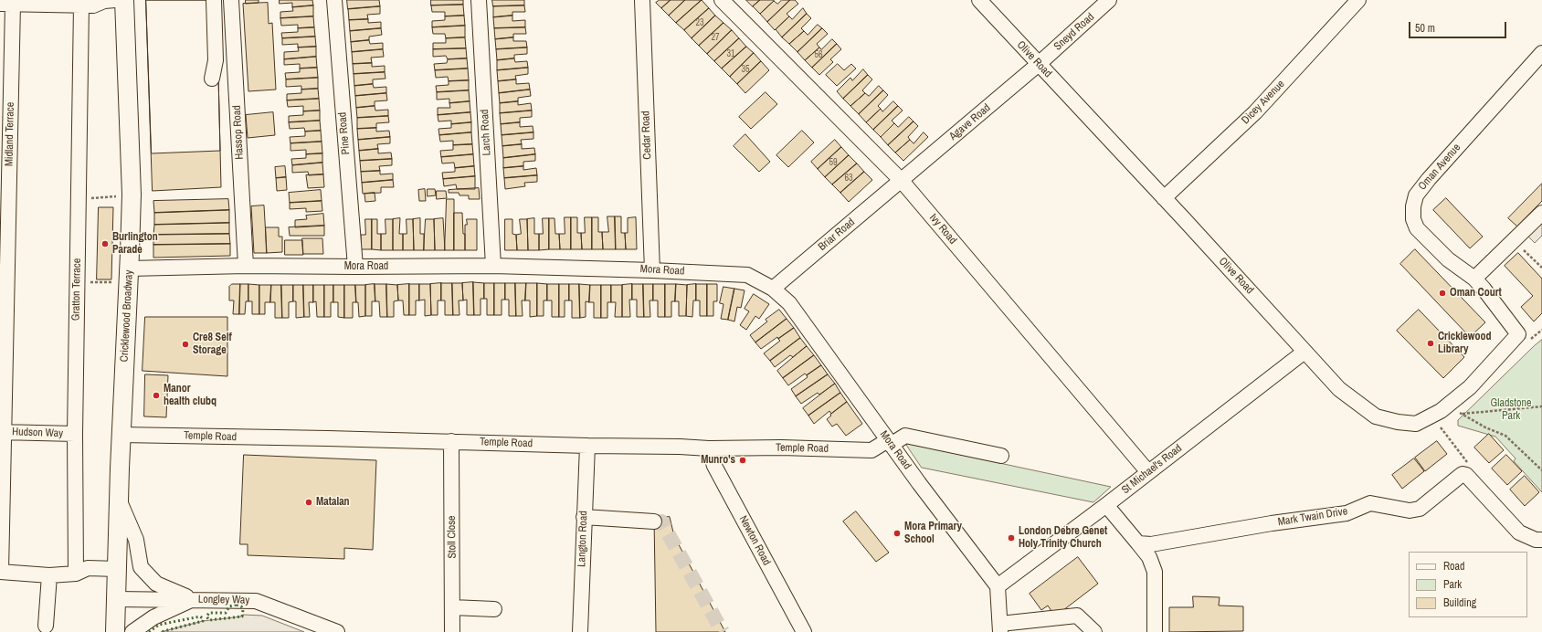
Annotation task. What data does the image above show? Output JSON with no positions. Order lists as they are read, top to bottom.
{
  "streets": {
    "main road": ["Cricklewood Broadway"],
    "street": [
      "Sneyd Road",
      "Olive Road",
      "Dicey Avenue",
      "Agave Road",
      "Hassop Road",
      "Larch Road",
      "Pine Road",
      "Midland Terrace",
      "Cedar Road",
      "Oman Avenue",
      "Ivy Road",
      "Briar Road",
      "Mora Road",
      "Gratton Terrace",
      "Hudson Way",
      "Temple Road",
      "St Michael's Road",
      "Mark Twain Drive",
      "Stoll Close",
      "Langton Road",
      "Newton Road",
      "Longley Way"
    ]
  },
  "crossings": [
    ["Sneyd Road", "Olive Road"],
    ["Sneyd Road", "Agave Road"],
    ["Olive Road", "Dicey Avenue"],
    ["Olive Road", "Agave Road"],
    ["Olive Road", "Oman Avenue"],
    ["Olive Road", "St Michael's Road"],
    ["Agave Road", "Ivy Road"],
    ["Agave Road", "Briar Road"],
    ["Hassop Road", "Mora Road"],
    ["Larch Road", "Mora Road"],
    ["Pine Road", "Mora Road"],
    ["Midland Terrace", "Hudson Way"],
    ["Cedar Road", "Mora Road"],
    ["Ivy Road", "Briar Road"],
    ["Ivy Road", "St Michael's Road"],
    ["Briar Road", "Mora Road"],
    ["Mora Road", "Cricklewood Broadway"],
    ["Mora Road", "Temple Road"],
    ["Mora Road", "St Michael's Road"],
    ["Gratton Terrace", "Hudson Way"],
    ["Cricklewood Broadway", "Temple Road"],
    ["Cricklewood Broadway", "Longley Way"],
    ["Temple Road", "Stoll Close"],
    ["Temple Road", "Langton Road"],
    ["Temple Road", "Newton Road"]
  ],
  "parks": ["Gladstone Park"],
  "places": [
    "Burlington Parade",
    "Oman Court",
    "Cricklewood Library",
    "Cre8 Self Storage",
    "Manor health clubq",
    "Munro's",
    "Matalan",
    "Mora Primary School",
    "London Debre Genet Holy Trinity Church"
  ],
  "house_numbers": [
    "23",
    "27",
    "31",
    "56",
    "35",
    "59",
    "63"
  ],
  "legend": ["Road", "Park", "Building"],
  "scale_bar": "50 m"
}
